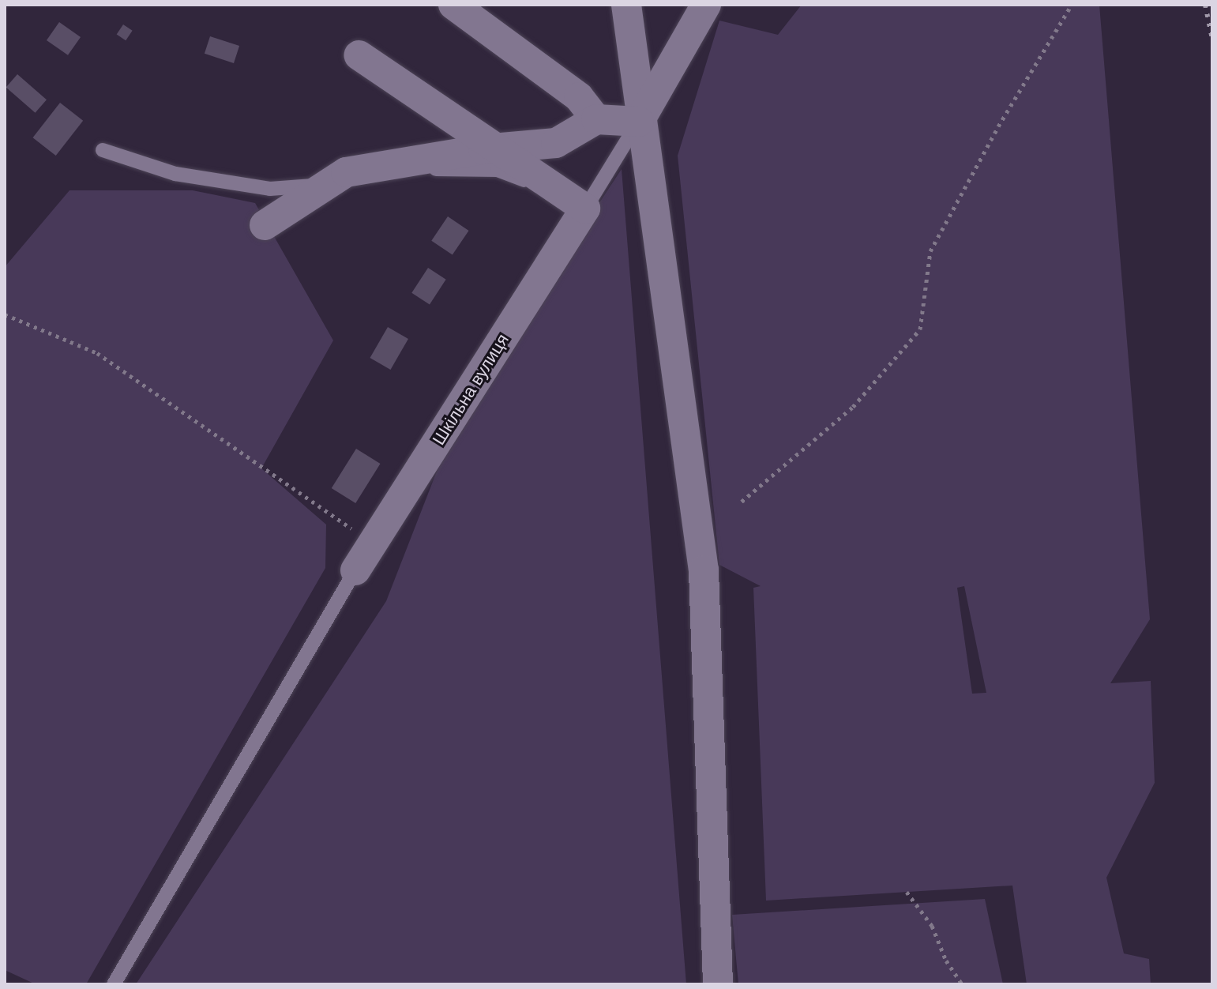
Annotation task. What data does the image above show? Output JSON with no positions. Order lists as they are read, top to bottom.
{
  "streets": {
    "street": ["Шкільна вулиця"]
  }
}
